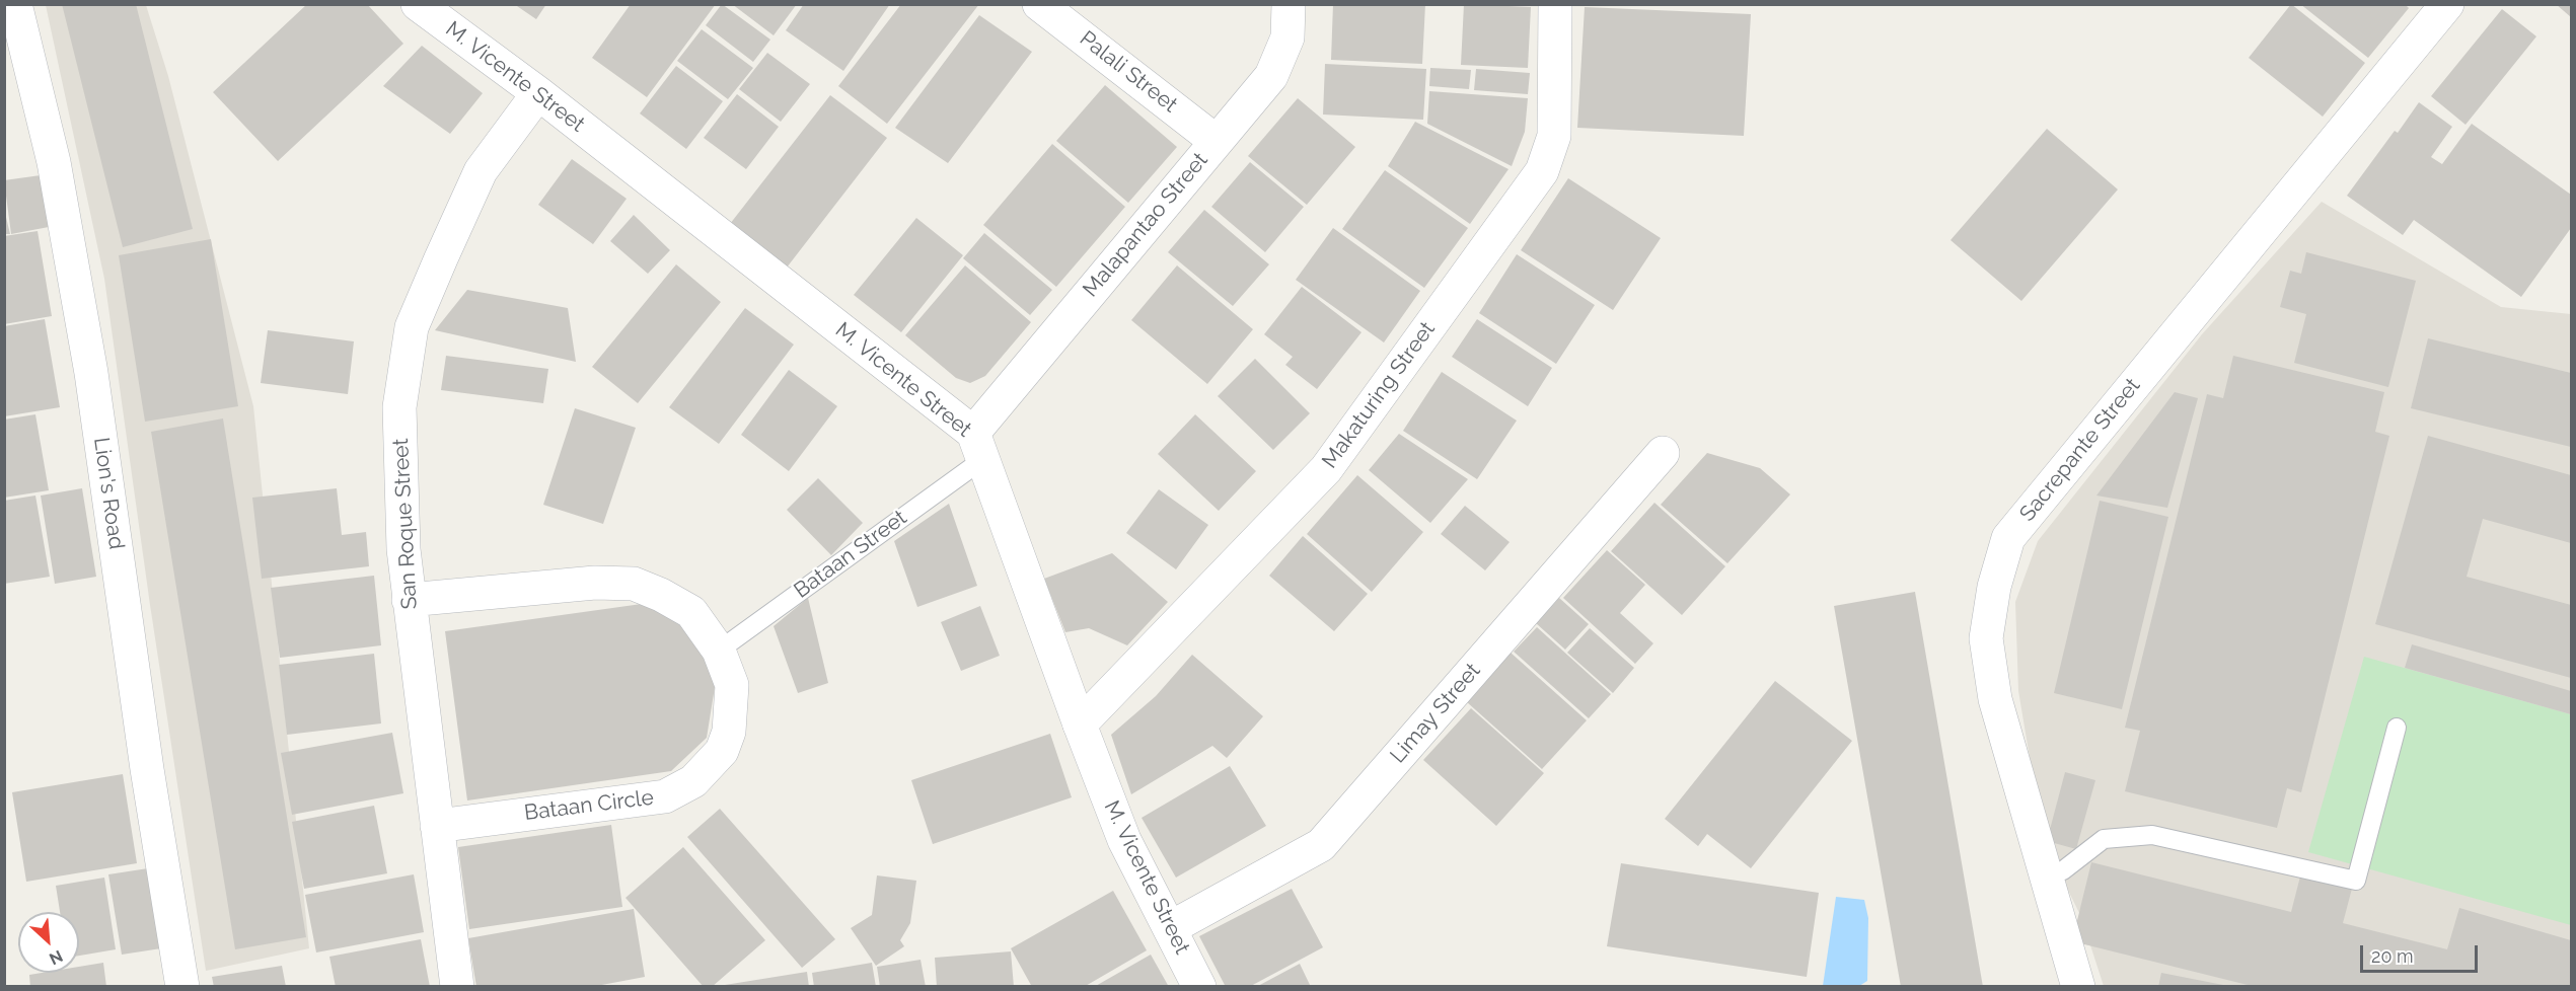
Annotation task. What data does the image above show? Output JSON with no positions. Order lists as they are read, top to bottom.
{
  "streets": {
    "street": [
      "Palali Street",
      "M. Vicente Street",
      "Malapantao Street",
      "Makaturing Street",
      "Sacrepante Street",
      "Lion's Road",
      "San Roque Street",
      "Limay Street",
      "Bataan Circle"
    ],
    "lane": ["Bataan Street"]
  },
  "crossings": [
    ["Palali Street", "Malapantao Street"],
    ["M. Vicente Street", "Malapantao Street"],
    ["M. Vicente Street", "Makaturing Street"],
    ["M. Vicente Street", "San Roque Street"],
    ["M. Vicente Street", "Bataan Street"],
    ["M. Vicente Street", "Limay Street"],
    ["Malapantao Street", "Bataan Street"],
    ["San Roque Street", "Bataan Circle"],
    ["Bataan Street", "Bataan Circle"]
  ],
  "scale_bar": "20 m",
  "north": "bottom right"
}
